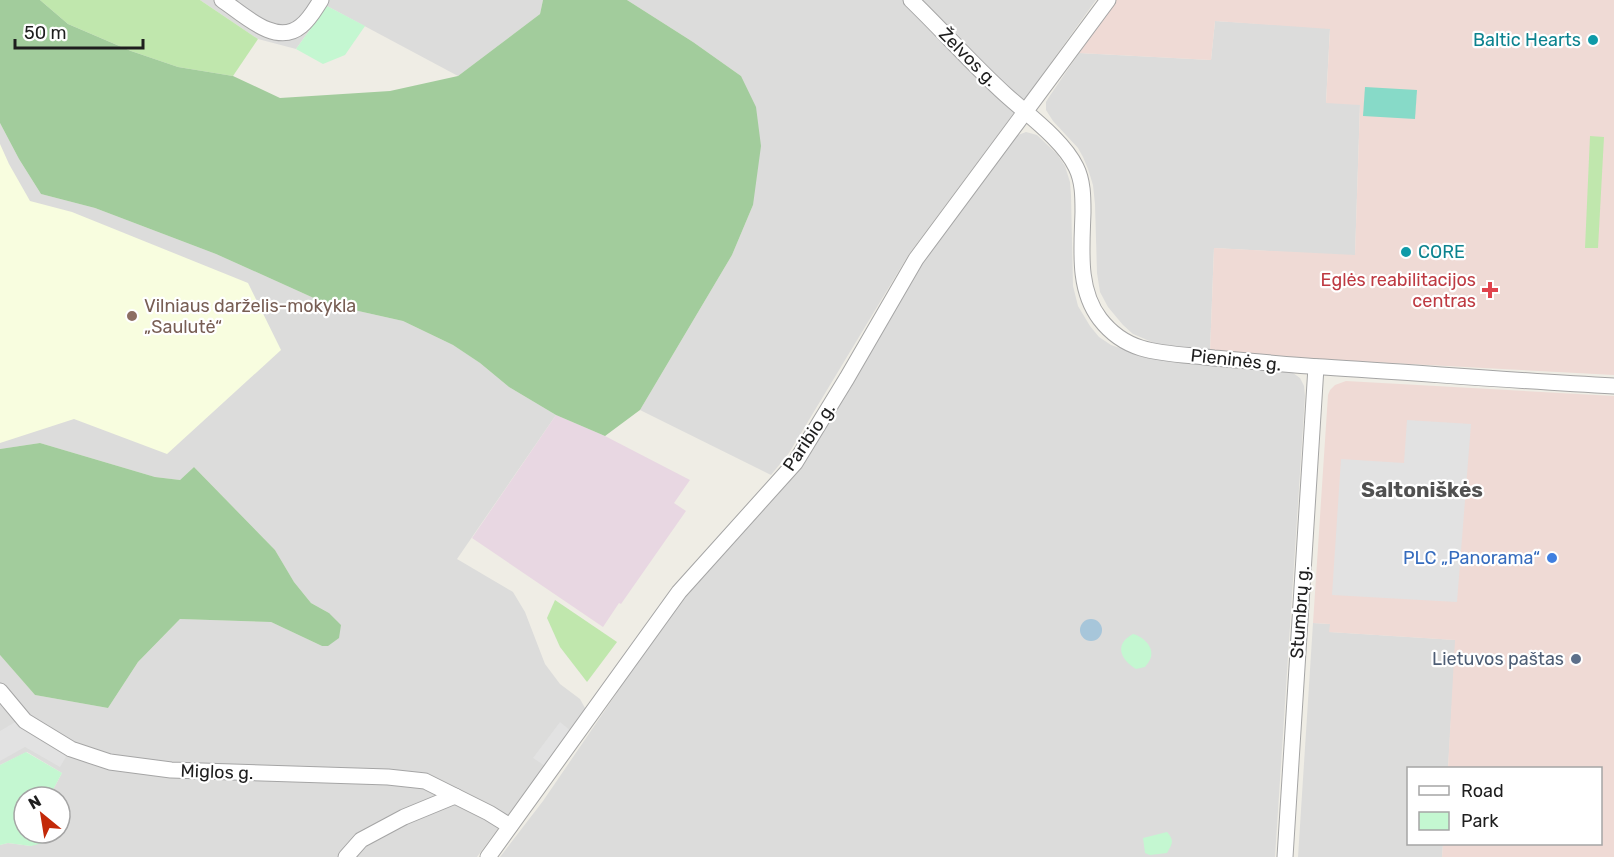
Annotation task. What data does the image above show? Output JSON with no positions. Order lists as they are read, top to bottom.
{
  "streets": {
    "street": [
      "Želvos g.",
      "Pieninės g.",
      "Paribio g.",
      "Stumbrų g.",
      "Miglos g."
    ]
  },
  "crossings": [
    ["Želvos g.", "Pieninės g."],
    ["Želvos g.", "Paribio g."],
    ["Pieninės g.", "Paribio g."],
    ["Pieninės g.", "Stumbrų g."],
    ["Paribio g.", "Miglos g."]
  ],
  "districts": ["Saltoniškės"],
  "places": {
    "other": [
      "Baltic Hearts",
      "CORE",
      "Vilniaus darželis-mokykla „Saulutė“",
      "PLC „Panorama“",
      "Lietuvos paštas"
    ],
    "health": ["Eglės reabilitacijos centras"]
  },
  "legend": ["Road", "Park"],
  "scale_bar": "50 m",
  "north": "top left"
}
